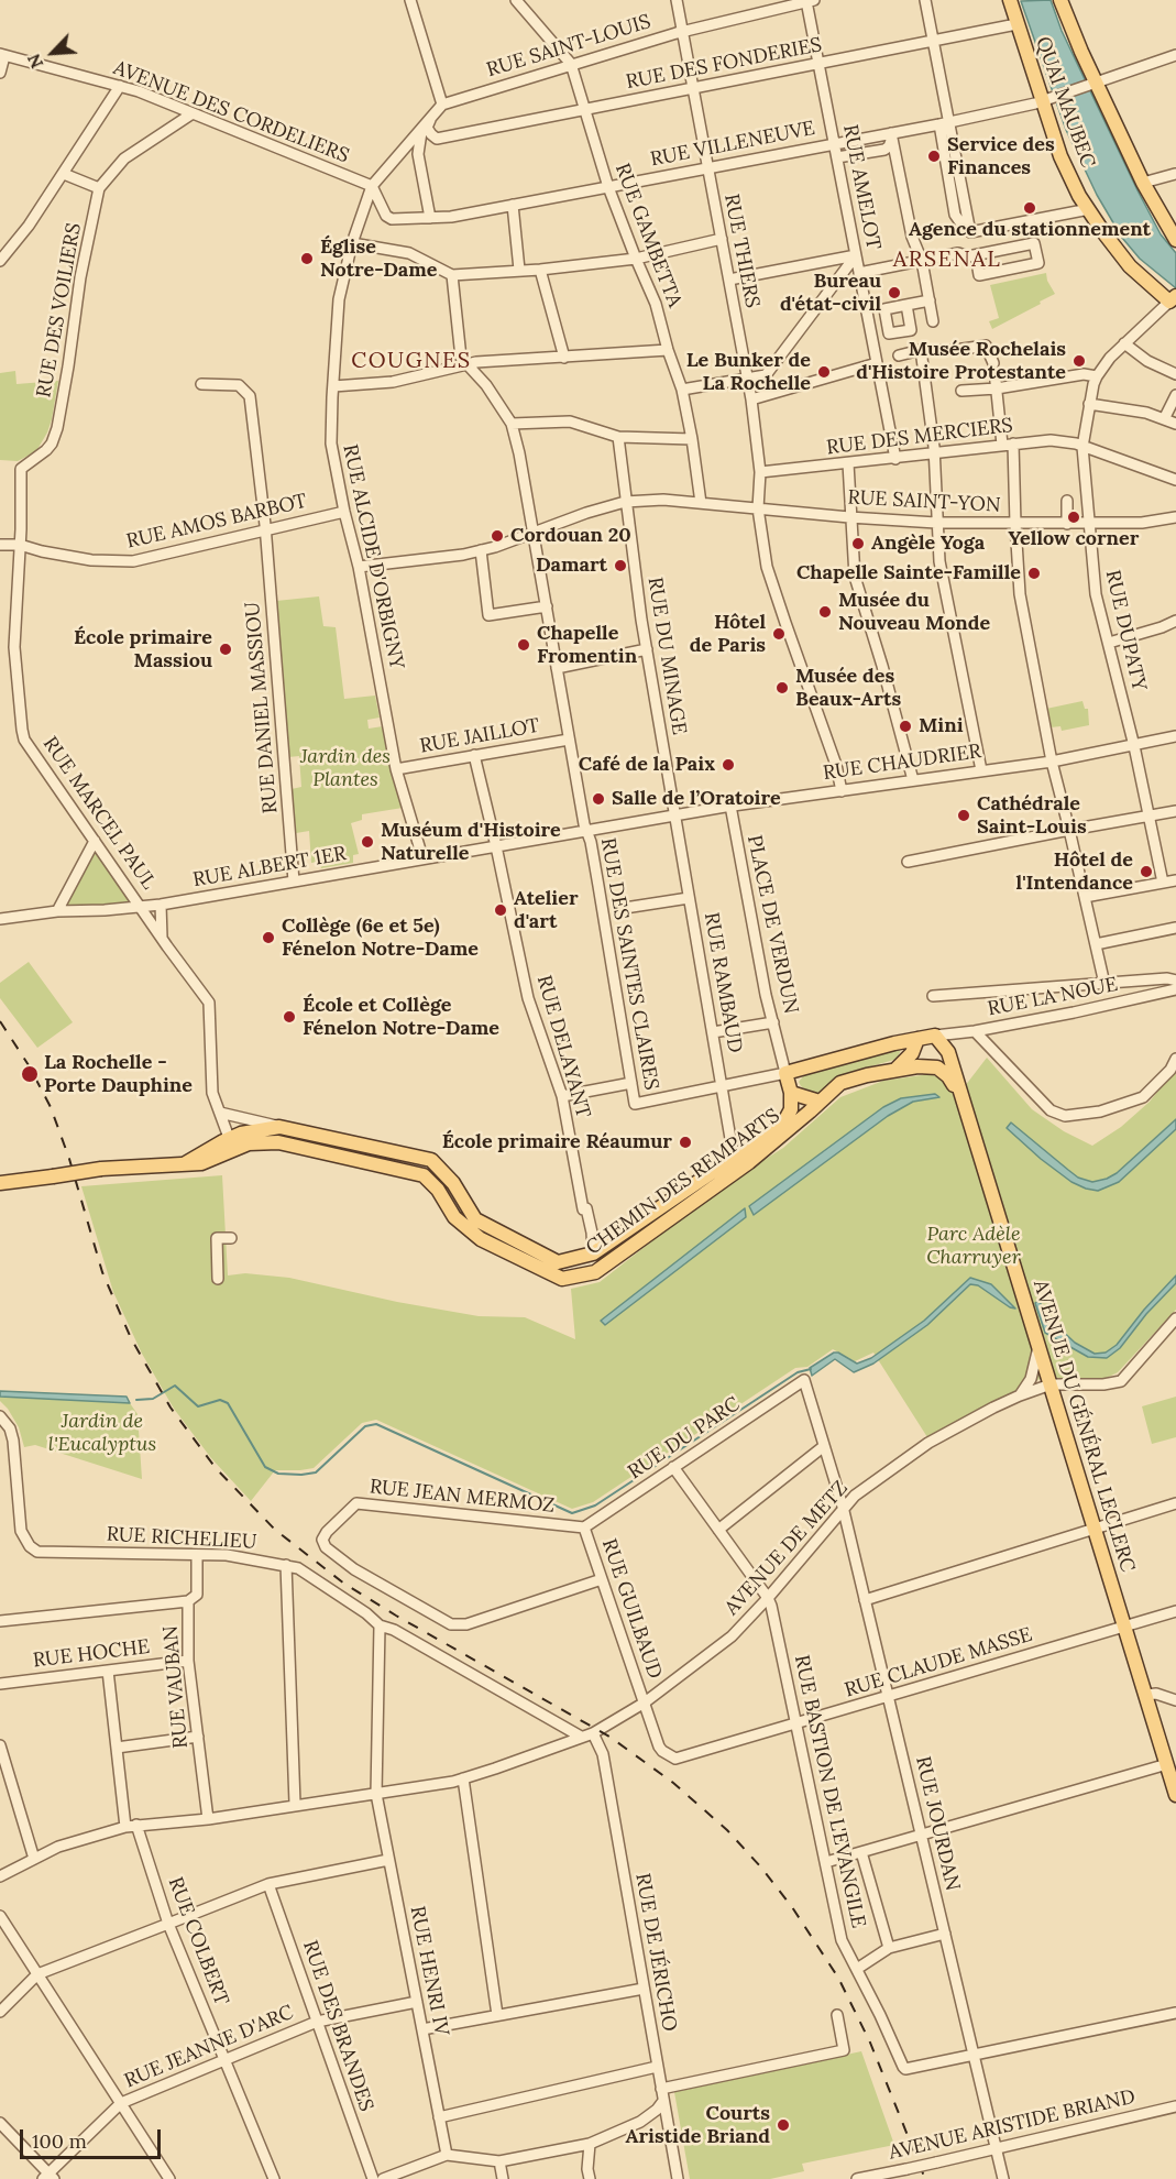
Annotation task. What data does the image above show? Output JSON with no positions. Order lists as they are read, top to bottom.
{
  "streets": {
    "main road": ["QUAI MAUBEC", "CHEMIN DES REMPARTS", "AVENUE DU GÉNÉRAL LECLERC"],
    "street": [
      "RUE SAINT-LOUIS",
      "RUE DES FONDERIES",
      "AVENUE DES CORDELIERS",
      "RUE VILLENEUVE",
      "RUE AMELOT",
      "RUE GAMBETTA",
      "RUE THIERS",
      "RUE DES VOILIERS",
      "RUE DES MERCIERS",
      "RUE SAINT-YON",
      "RUE AMOS BARBOT",
      "RUE ALCIDE D'ORBIGNY",
      "RUE DUPATY",
      "RUE DU MINAGE",
      "RUE DANIEL MASSIOU",
      "RUE JAILLOT",
      "RUE CHAUDRIER",
      "RUE MARCEL PAUL",
      "RUE ALBERT 1ER",
      "PLACE DE VERDUN",
      "RUE DES SAINTES CLAIRES",
      "RUE RAMBAUD",
      "RUE LA NOUE",
      "RUE DELAYANT",
      "RUE DU PARC",
      "RUE JEAN MERMOZ",
      "RUE RICHELIEU",
      "AVENUE DE METZ",
      "RUE GUILBAUD",
      "RUE HOCHE",
      "RUE CLAUDE MASSE",
      "RUE VAUBAN",
      "RUE BASTION DE L'EVANGILE",
      "RUE JOURDAN",
      "RUE COLBERT",
      "RUE DE JÉRICHO",
      "RUE HENRI IV",
      "RUE DES BRANDES",
      "RUE JEANNE D'ARC",
      "AVENUE ARISTIDE BRIAND"
    ]
  },
  "crossings": [
    ["RUE SAINT-LOUIS", "RUE AMELOT"],
    ["RUE SAINT-LOUIS", "RUE GAMBETTA"],
    ["RUE SAINT-LOUIS", "RUE THIERS"],
    ["RUE DES FONDERIES", "QUAI MAUBEC"],
    ["RUE DES FONDERIES", "RUE AMELOT"],
    ["RUE DES FONDERIES", "RUE GAMBETTA"],
    ["RUE DES FONDERIES", "RUE THIERS"],
    ["QUAI MAUBEC", "RUE VILLENEUVE"],
    ["AVENUE DES CORDELIERS", "RUE VILLENEUVE"],
    ["AVENUE DES CORDELIERS", "RUE DES VOILIERS"],
    ["AVENUE DES CORDELIERS", "RUE ALCIDE D'ORBIGNY"],
    ["RUE VILLENEUVE", "RUE AMELOT"],
    ["RUE VILLENEUVE", "RUE GAMBETTA"],
    ["RUE VILLENEUVE", "RUE THIERS"],
    ["RUE VILLENEUVE", "RUE ALCIDE D'ORBIGNY"],
    ["RUE AMELOT", "RUE DES MERCIERS"],
    ["RUE GAMBETTA", "RUE SAINT-YON"],
    ["RUE THIERS", "RUE DES MERCIERS"],
    ["RUE THIERS", "RUE SAINT-YON"],
    ["RUE THIERS", "RUE CHAUDRIER"],
    ["RUE DES VOILIERS", "RUE AMOS BARBOT"],
    ["RUE DES VOILIERS", "RUE MARCEL PAUL"],
    ["RUE DES MERCIERS", "RUE DUPATY"],
    ["RUE SAINT-YON", "RUE ALCIDE D'ORBIGNY"],
    ["RUE SAINT-YON", "RUE DUPATY"],
    ["RUE SAINT-YON", "RUE DU MINAGE"],
    ["RUE SAINT-YON", "RUE DES SAINTES CLAIRES"],
    ["RUE AMOS BARBOT", "RUE ALCIDE D'ORBIGNY"],
    ["RUE AMOS BARBOT", "RUE DANIEL MASSIOU"],
    ["RUE AMOS BARBOT", "RUE MARCEL PAUL"],
    ["RUE ALCIDE D'ORBIGNY", "RUE JAILLOT"],
    ["RUE ALCIDE D'ORBIGNY", "RUE ALBERT 1ER"],
    ["RUE DUPATY", "RUE CHAUDRIER"],
    ["RUE DU MINAGE", "RUE CHAUDRIER"],
    ["RUE DU MINAGE", "RUE ALBERT 1ER"],
    ["RUE DU MINAGE", "RUE RAMBAUD"],
    ["RUE DANIEL MASSIOU", "RUE ALBERT 1ER"],
    ["RUE JAILLOT", "RUE DES SAINTES CLAIRES"],
    ["RUE JAILLOT", "RUE DELAYANT"],
    ["RUE CHAUDRIER", "RUE ALBERT 1ER"],
    ["RUE CHAUDRIER", "PLACE DE VERDUN"],
    ["RUE CHAUDRIER", "RUE RAMBAUD"],
    ["RUE MARCEL PAUL", "RUE ALBERT 1ER"],
    ["RUE MARCEL PAUL", "CHEMIN DES REMPARTS"],
    ["RUE ALBERT 1ER", "RUE DES SAINTES CLAIRES"],
    ["RUE ALBERT 1ER", "RUE RAMBAUD"],
    ["RUE ALBERT 1ER", "RUE DELAYANT"],
    ["PLACE DE VERDUN", "CHEMIN DES REMPARTS"],
    ["RUE DES SAINTES CLAIRES", "RUE RAMBAUD"],
    ["RUE RAMBAUD", "CHEMIN DES REMPARTS"],
    ["RUE LA NOUE", "AVENUE DU GÉNÉRAL LECLERC"],
    ["RUE DELAYANT", "CHEMIN DES REMPARTS"],
    ["CHEMIN DES REMPARTS", "AVENUE DU GÉNÉRAL LECLERC"],
    ["AVENUE DU GÉNÉRAL LECLERC", "AVENUE DE METZ"],
    ["AVENUE DU GÉNÉRAL LECLERC", "RUE CLAUDE MASSE"],
    ["RUE DU PARC", "RUE JEAN MERMOZ"],
    ["RUE DU PARC", "RUE GUILBAUD"],
    ["RUE DU PARC", "RUE JOURDAN"],
    ["RUE JEAN MERMOZ", "RUE GUILBAUD"],
    ["RUE RICHELIEU", "AVENUE DE METZ"],
    ["RUE RICHELIEU", "RUE VAUBAN"],
    ["RUE RICHELIEU", "RUE HENRI IV"],
    ["AVENUE DE METZ", "RUE GUILBAUD"],
    ["AVENUE DE METZ", "RUE CLAUDE MASSE"],
    ["AVENUE DE METZ", "RUE VAUBAN"],
    ["AVENUE DE METZ", "RUE BASTION DE L'EVANGILE"],
    ["AVENUE DE METZ", "RUE JOURDAN"],
    ["AVENUE DE METZ", "RUE COLBERT"],
    ["AVENUE DE METZ", "RUE DE JÉRICHO"],
    ["AVENUE DE METZ", "RUE HENRI IV"],
    ["RUE GUILBAUD", "RUE CLAUDE MASSE"],
    ["RUE HOCHE", "RUE VAUBAN"],
    ["RUE CLAUDE MASSE", "RUE BASTION DE L'EVANGILE"],
    ["RUE CLAUDE MASSE", "RUE JOURDAN"],
    ["RUE BASTION DE L'EVANGILE", "RUE JOURDAN"],
    ["RUE JOURDAN", "AVENUE ARISTIDE BRIAND"],
    ["RUE COLBERT", "RUE JEANNE D'ARC"],
    ["RUE HENRI IV", "RUE JEANNE D'ARC"],
    ["RUE DES BRANDES", "RUE JEANNE D'ARC"]
  ],
  "districts": ["ARSENAL", "COUGNES"],
  "parks": ["Jardin des Plantes", "Parc Adèle Charruyer", "Jardin de l'Eucalyptus"],
  "places": [
    "Service des Finances",
    "Agence du stationnement",
    "Église Notre-Dame",
    "Bureau d'état-civil",
    "Musée Rochelais d'Histoire Protestante",
    "Le Bunker de La Rochelle",
    "Yellow corner",
    "Cordouan 20",
    "Angèle Yoga",
    "Damart",
    "Chapelle Sainte-Famille",
    "Musée du Nouveau Monde",
    "Hôtel de Paris",
    "Chapelle Fromentin",
    "École primaire Massiou",
    "Musée des Beaux-Arts",
    "Mini",
    "Café de la Paix",
    "Salle de l’Oratoire",
    "Cathédrale Saint-Louis",
    "Muséum d'Histoire Naturelle",
    "Hôtel de l'Intendance",
    "Atelier d'art",
    "Collège (6e et 5e) Fénelon Notre-Dame",
    "École et Collège Fénelon Notre-Dame",
    "La Rochelle - Porte Dauphine",
    "École primaire Réaumur",
    "Courts Aristide Briand"
  ],
  "scale_bar": "100 m",
  "north": "bottom left"
}
